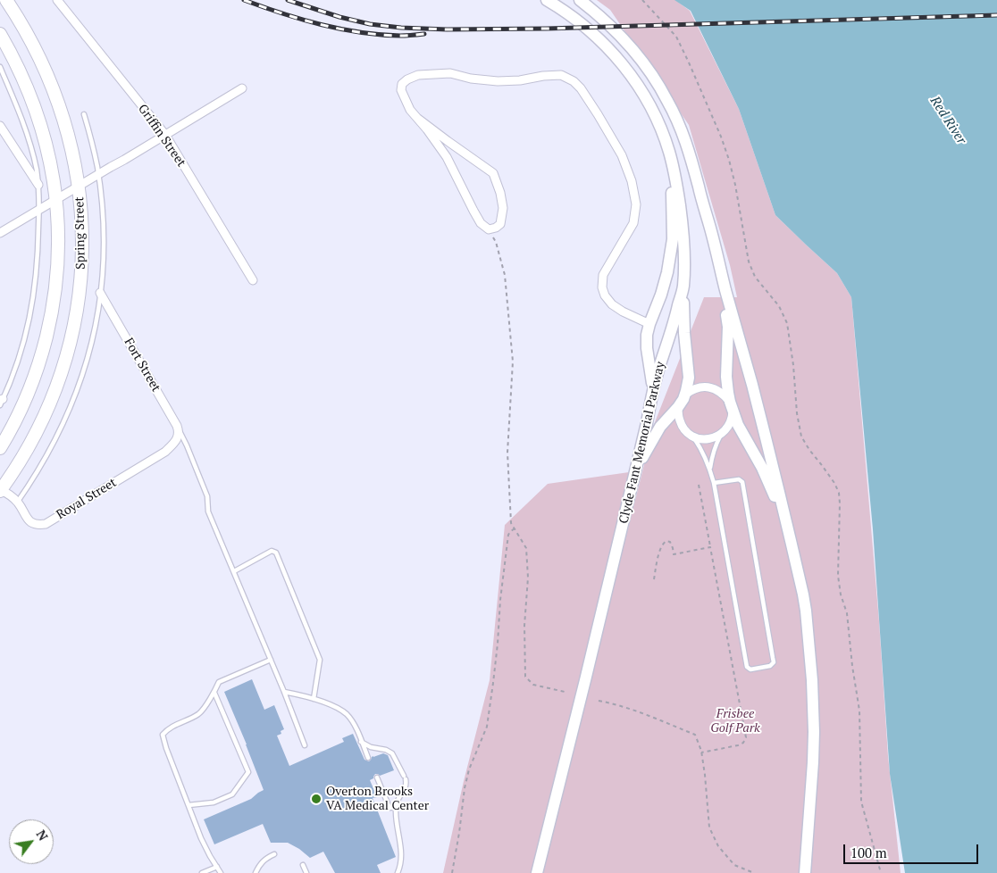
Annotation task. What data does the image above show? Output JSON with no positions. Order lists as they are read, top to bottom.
{
  "streets": {
    "main road": ["Spring Street", "Clyde Fant Memorial Parkway"],
    "street": ["Griffin Street", "Fort Street", "Royal Street"]
  },
  "crossings": [
    ["Spring Street", "Royal Street"],
    ["Fort Street", "Royal Street"]
  ],
  "water": ["Red River"],
  "parks": ["Frisbee Golf Park"],
  "places": ["Overton Brooks VA Medical Center"],
  "scale_bar": "100 m",
  "north": "top right"
}
